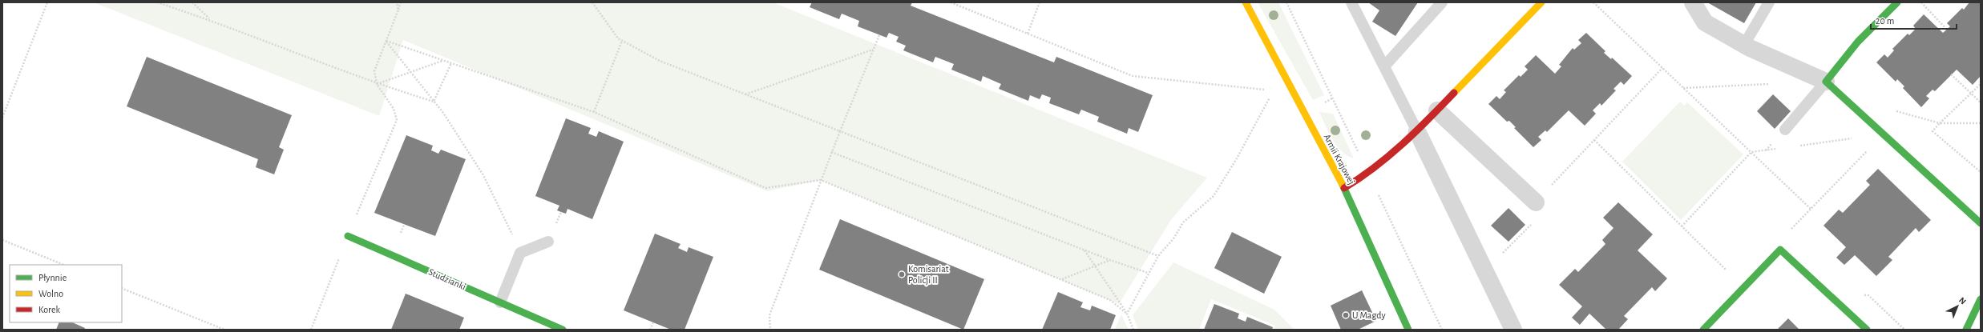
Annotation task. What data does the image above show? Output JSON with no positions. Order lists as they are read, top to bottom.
{
  "streets": {
    "street": ["Armii Krajowej", "Studzianki"]
  },
  "places": ["Komisariat Policji II", "U Magdy"],
  "legend": ["Płynnie", "Wolno", "Korek"],
  "scale_bar": "20 m",
  "north": "top right"
}
